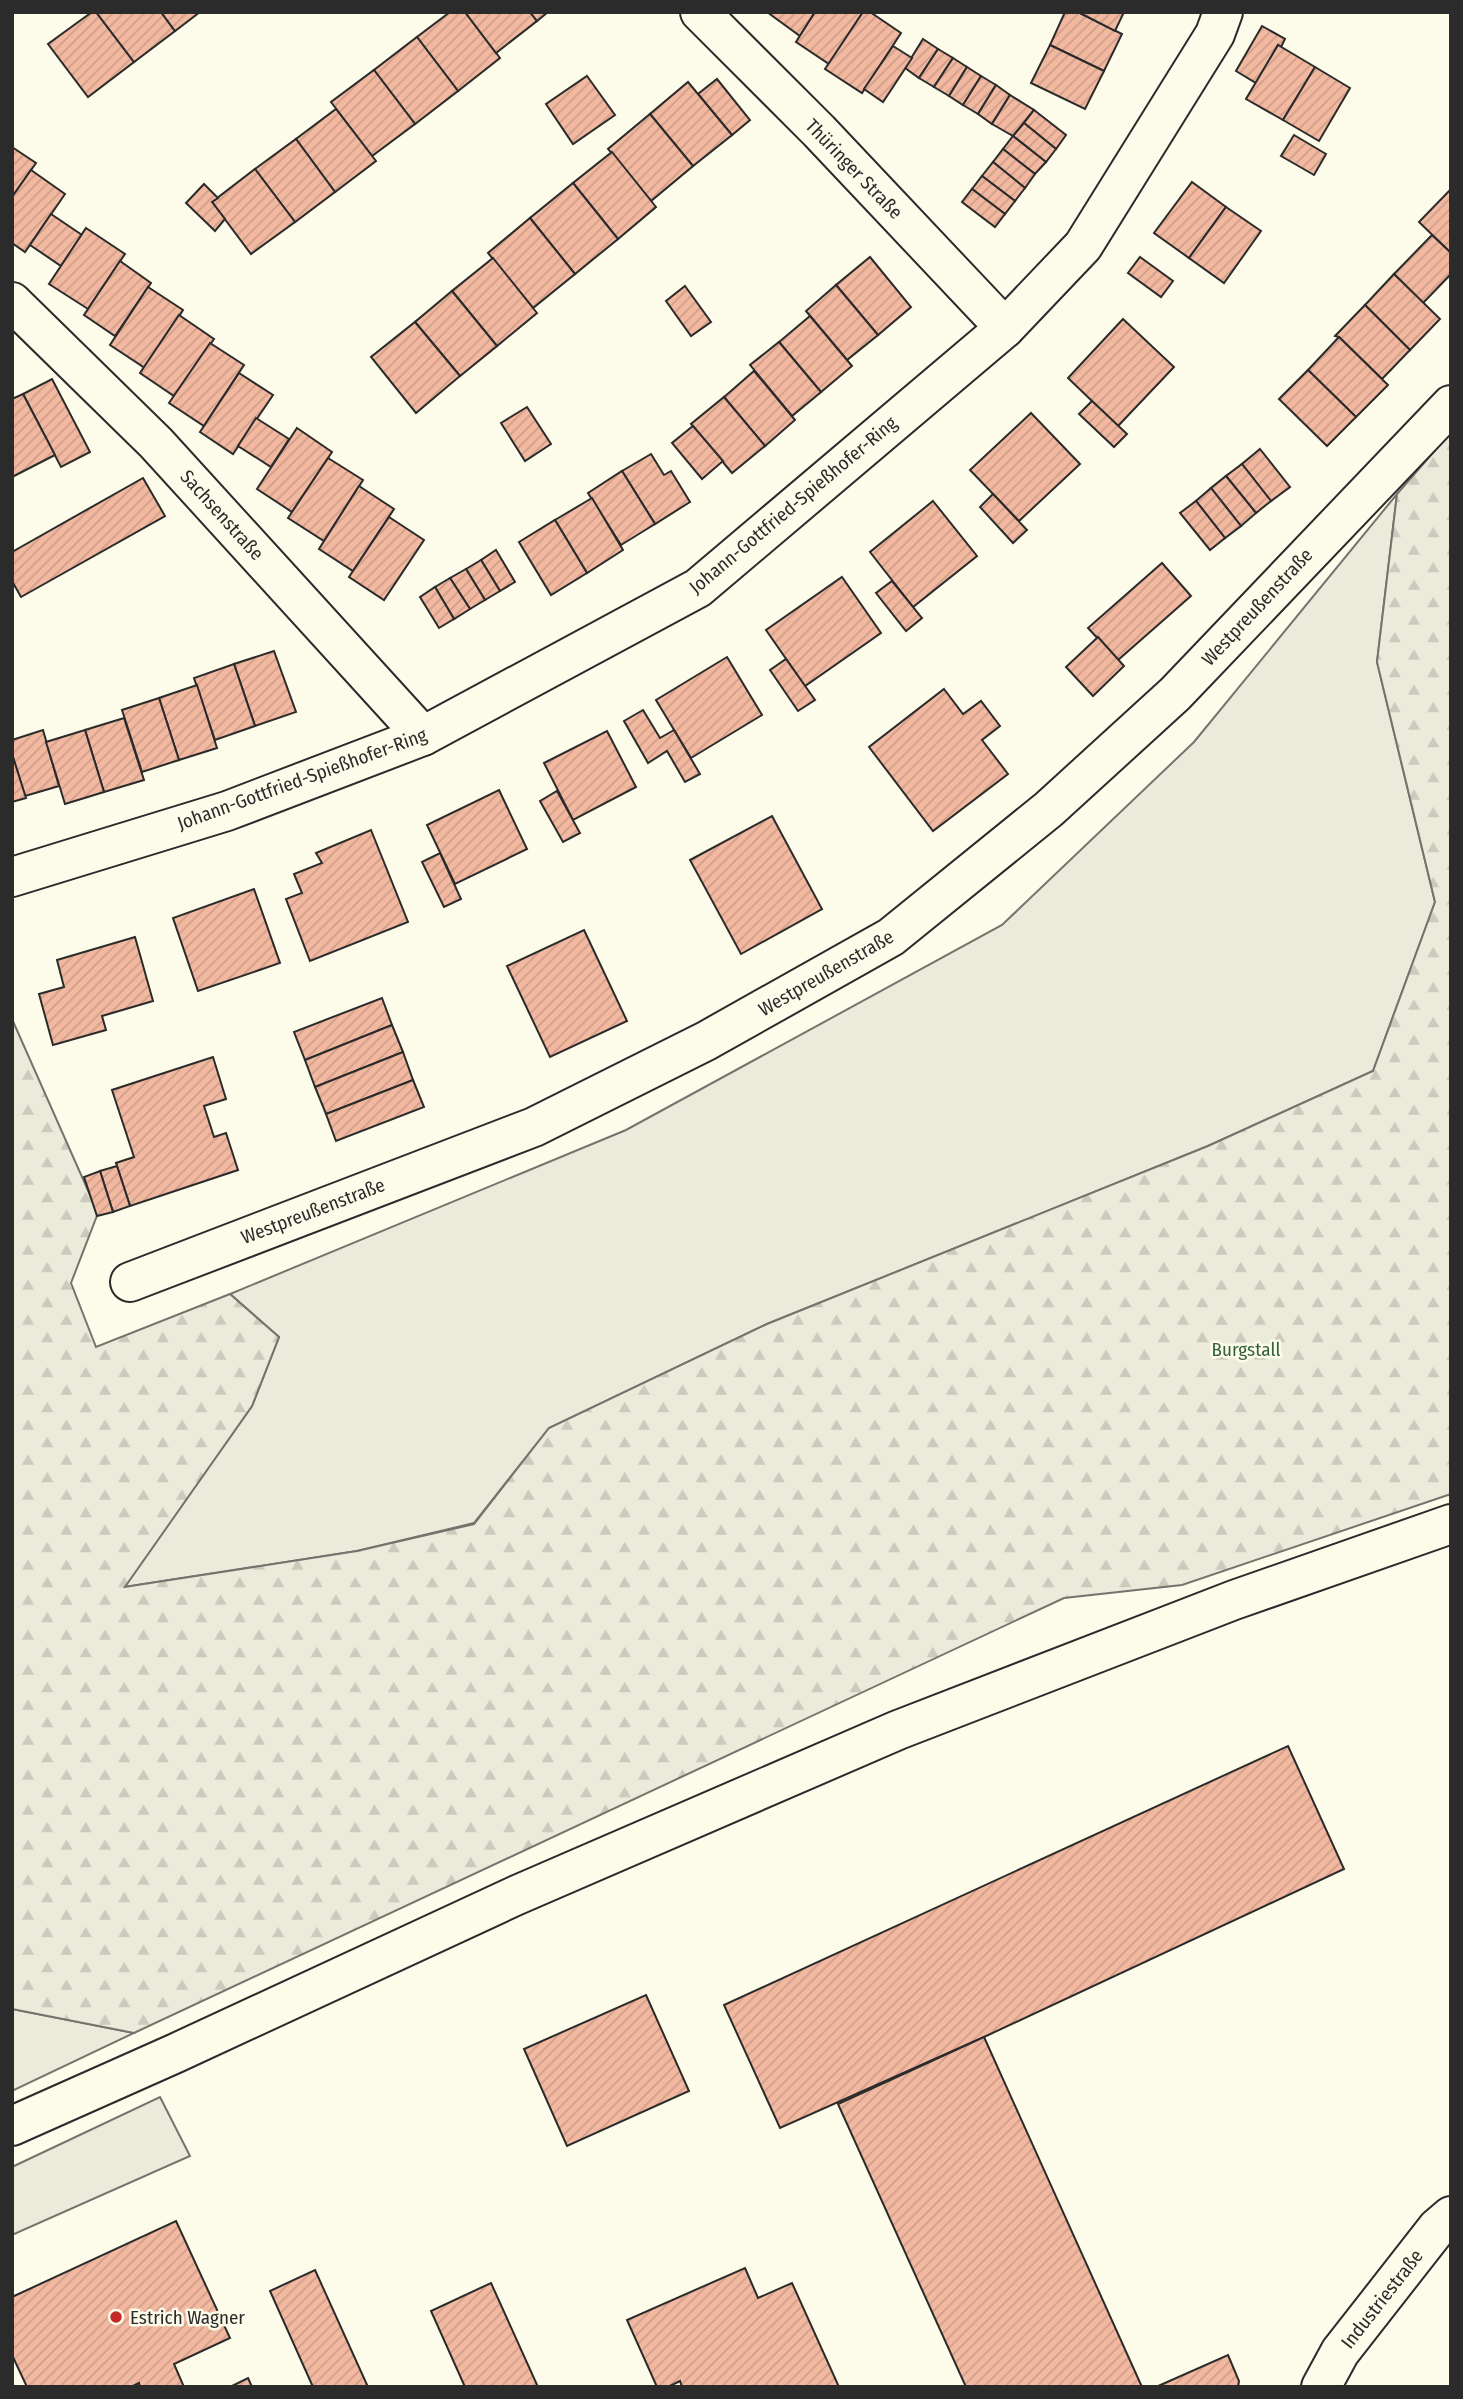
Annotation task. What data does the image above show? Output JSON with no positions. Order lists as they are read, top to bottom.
{
  "streets": {
    "main road": [
      "Thüringer Straße",
      "Johann-Gottfried-Spießhofer-Ring",
      "Sachsenstraße",
      "Westpreußenstraße",
      "Industriestraße"
    ]
  },
  "crossings": [
    ["Thüringer Straße", "Johann-Gottfried-Spießhofer-Ring"],
    ["Johann-Gottfried-Spießhofer-Ring", "Sachsenstraße"]
  ],
  "parks": ["Burgstall"],
  "places": ["Estrich Wagner"]
}
